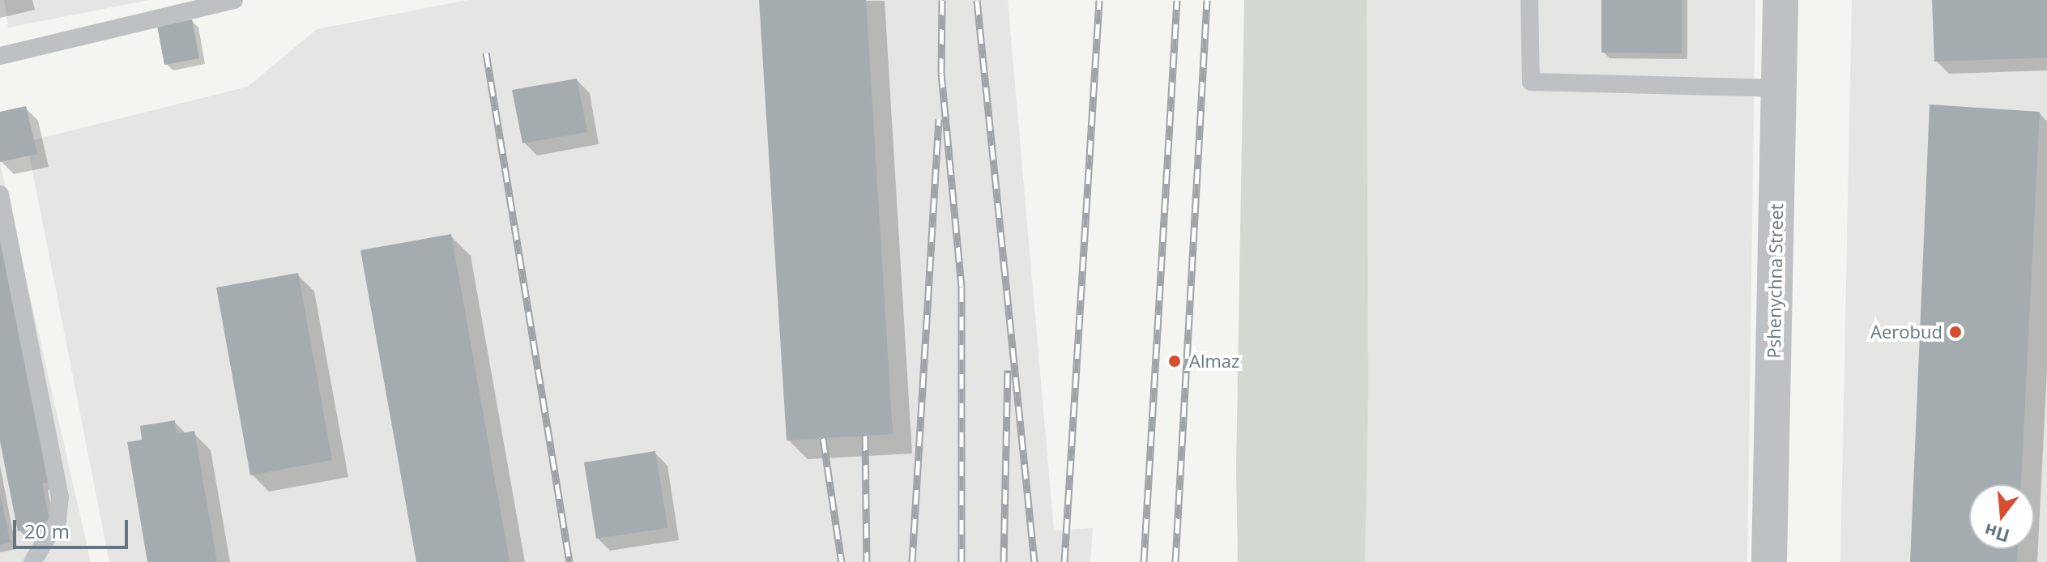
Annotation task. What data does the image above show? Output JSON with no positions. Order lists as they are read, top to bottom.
{
  "streets": {
    "street": ["Pshenychna Street"]
  },
  "places": ["Aerobud", "Almaz"],
  "scale_bar": "20 m",
  "north": "bottom"
}
